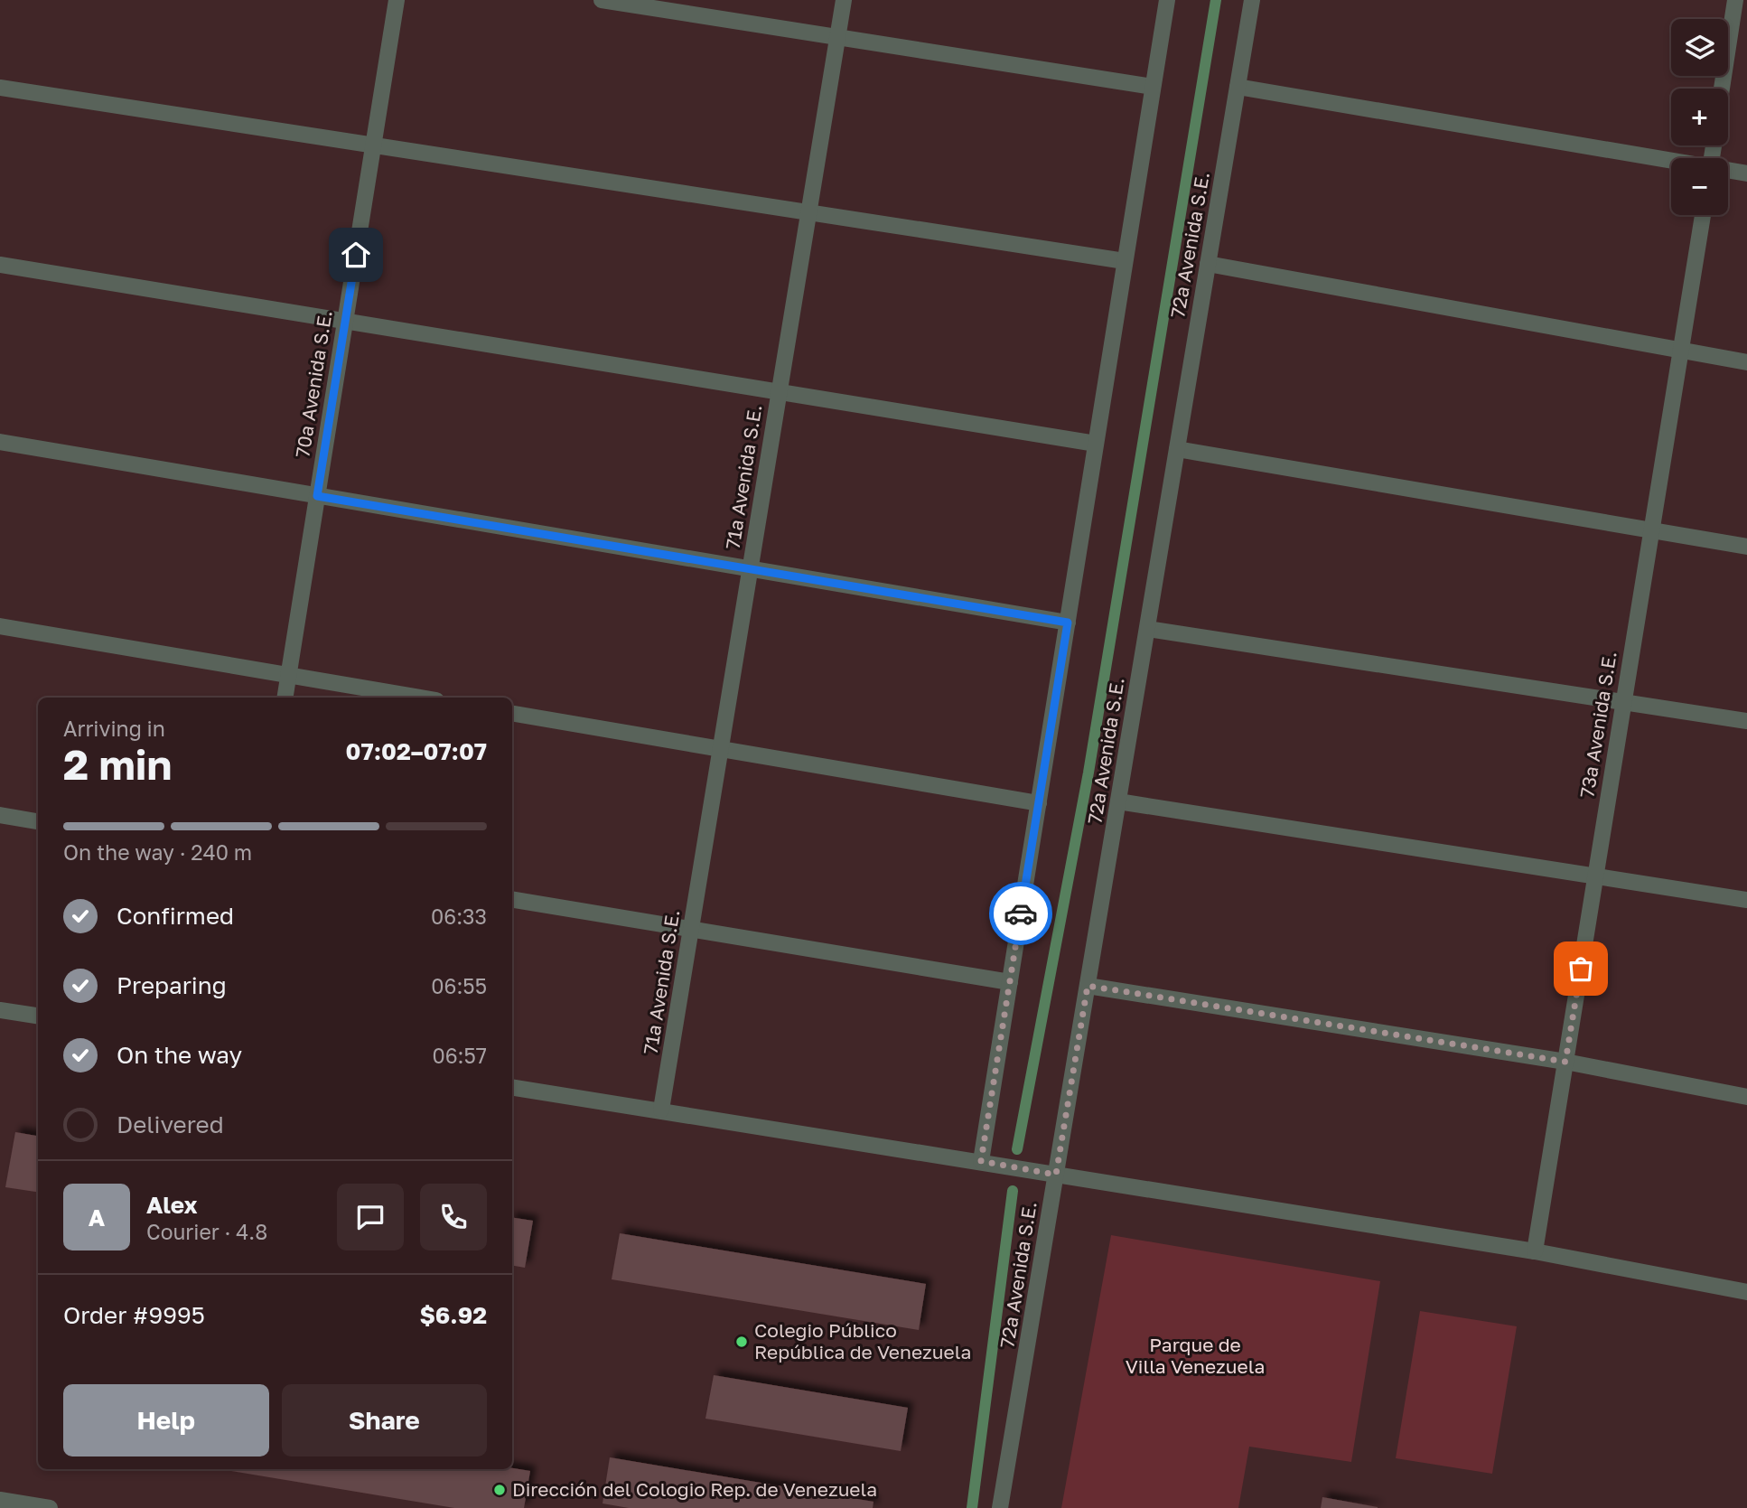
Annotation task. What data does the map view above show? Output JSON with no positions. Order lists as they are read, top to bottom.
{
  "streets": {
    "street": [
      "72a Avenida S.E.",
      "70a Avenida S.E.",
      "71a Avenida S.E.",
      "73a Avenida S.E."
    ]
  },
  "parks": ["Parque de Villa Venezuela"],
  "places": ["Colegio Público República de Venezuela", "Dirección del Cologio Rep. de Venezuela"],
  "page": {
    "map_buttons": ["+", "−"],
    "heading": ["2 min", "Arriving in", "07:02–07:07"],
    "panel": [
      "Alex",
      "Courier · 4.8",
      "Order #9995",
      "$6.92"
    ],
    "bar": "On the way · 240 m",
    "list": [
      ["Confirmed", "06:33"],
      ["Preparing", "06:55"],
      ["On the way", "06:57"],
      "Delivered"
    ],
    "round": "A",
    "buttons": ["Help", "Share"]
  }
}
